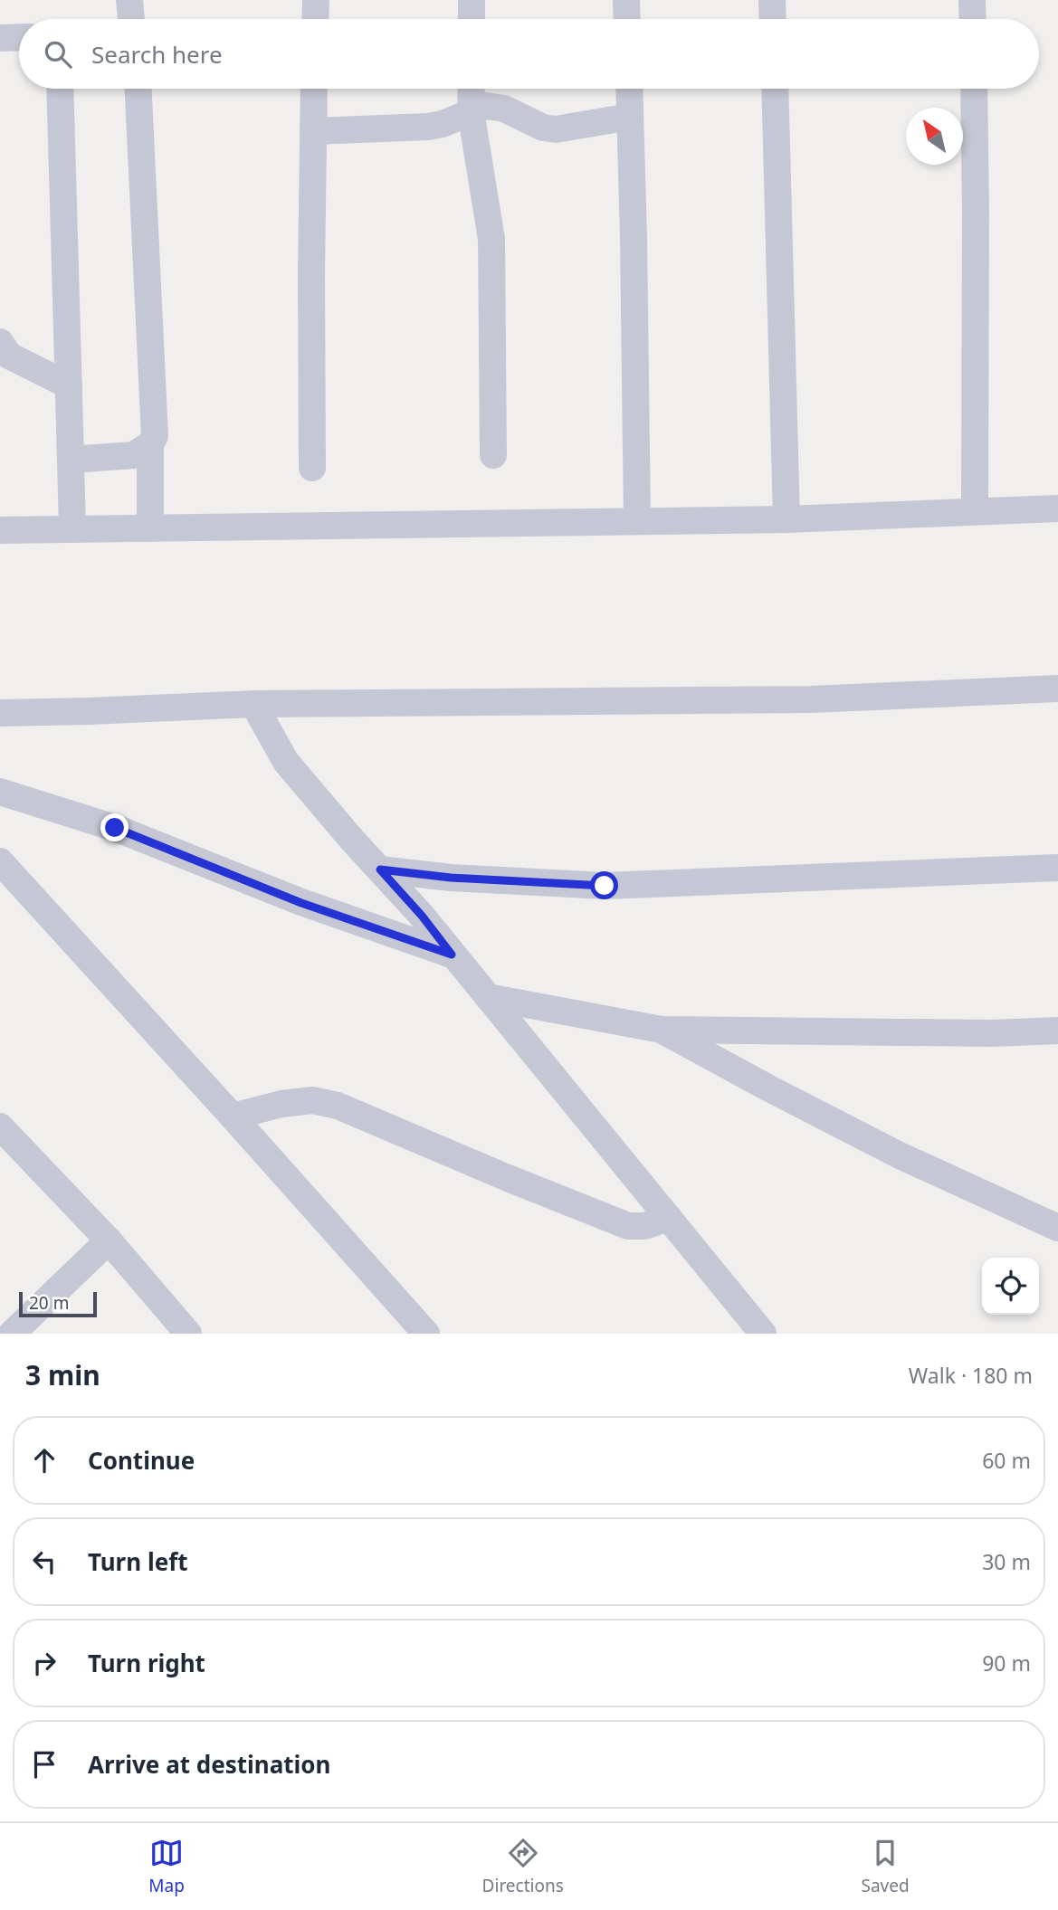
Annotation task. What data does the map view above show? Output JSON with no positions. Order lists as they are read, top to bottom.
{
  "scale_bar": "20 m",
  "north": "top left",
  "page": {
    "search": "Search here",
    "scale": "20 m",
    "heading": ["3 min", "Walk · 180 m"],
    "list": [
      ["Continue", "60 m"],
      ["Turn left", "30 m"],
      ["Turn right", "90 m"],
      "Arrive at destination"
    ],
    "nav": ["Map", "Directions", "Saved"]
  }
}
